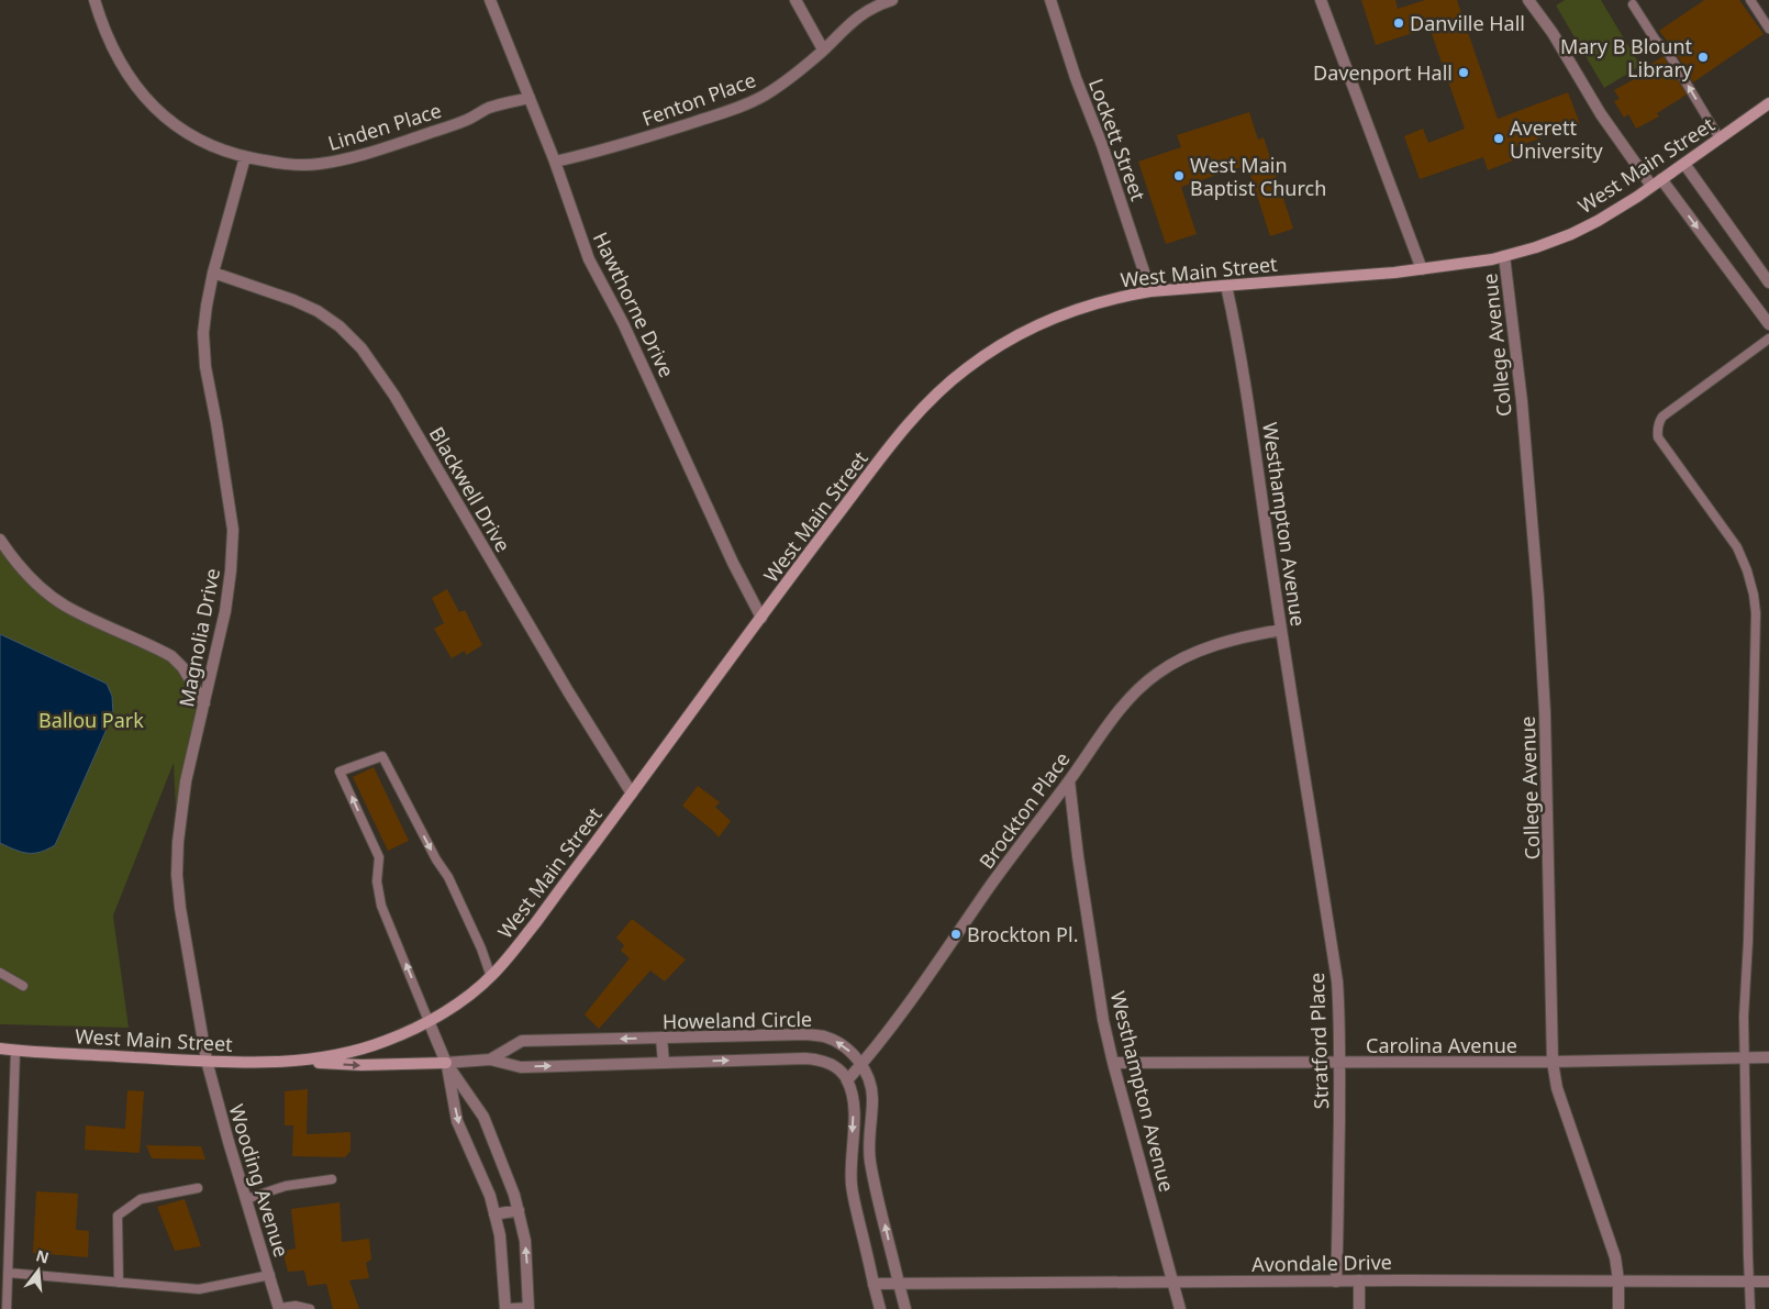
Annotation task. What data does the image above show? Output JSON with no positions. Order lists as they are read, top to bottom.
{
  "streets": {
    "main road": ["West Main Street"],
    "street": [
      "Fenton Place",
      "Linden Place",
      "Lockett Street",
      "Hawthorne Drive",
      "College Avenue",
      "Blackwell Drive",
      "Westhampton Avenue",
      "Magnolia Drive",
      "Brockton Place",
      "Howeland Circle",
      "Stratford Place",
      "Carolina Avenue",
      "Wooding Avenue",
      "Avondale Drive"
    ]
  },
  "crossings": [
    ["Fenton Place", "Hawthorne Drive"],
    ["Linden Place", "Hawthorne Drive"],
    ["Linden Place", "Magnolia Drive"],
    ["Lockett Street", "West Main Street"],
    ["West Main Street", "Hawthorne Drive"],
    ["West Main Street", "College Avenue"],
    ["West Main Street", "Blackwell Drive"],
    ["West Main Street", "Westhampton Avenue"],
    ["West Main Street", "Magnolia Drive"],
    ["West Main Street", "Wooding Avenue"],
    ["College Avenue", "Carolina Avenue"],
    ["College Avenue", "Avondale Drive"],
    ["Blackwell Drive", "Magnolia Drive"],
    ["Westhampton Avenue", "Brockton Place"],
    ["Westhampton Avenue", "Stratford Place"],
    ["Westhampton Avenue", "Carolina Avenue"],
    ["Westhampton Avenue", "Avondale Drive"],
    ["Magnolia Drive", "Wooding Avenue"],
    ["Brockton Place", "Howeland Circle"],
    ["Howeland Circle", "Avondale Drive"],
    ["Stratford Place", "Carolina Avenue"],
    ["Stratford Place", "Avondale Drive"]
  ],
  "parks": ["Ballou Park"],
  "places": [
    "Danville Hall",
    "Mary B Blount Library",
    "Davenport Hall",
    "Averett University",
    "West Main Baptist Church",
    "Brockton Pl."
  ],
  "north": "top"
}
